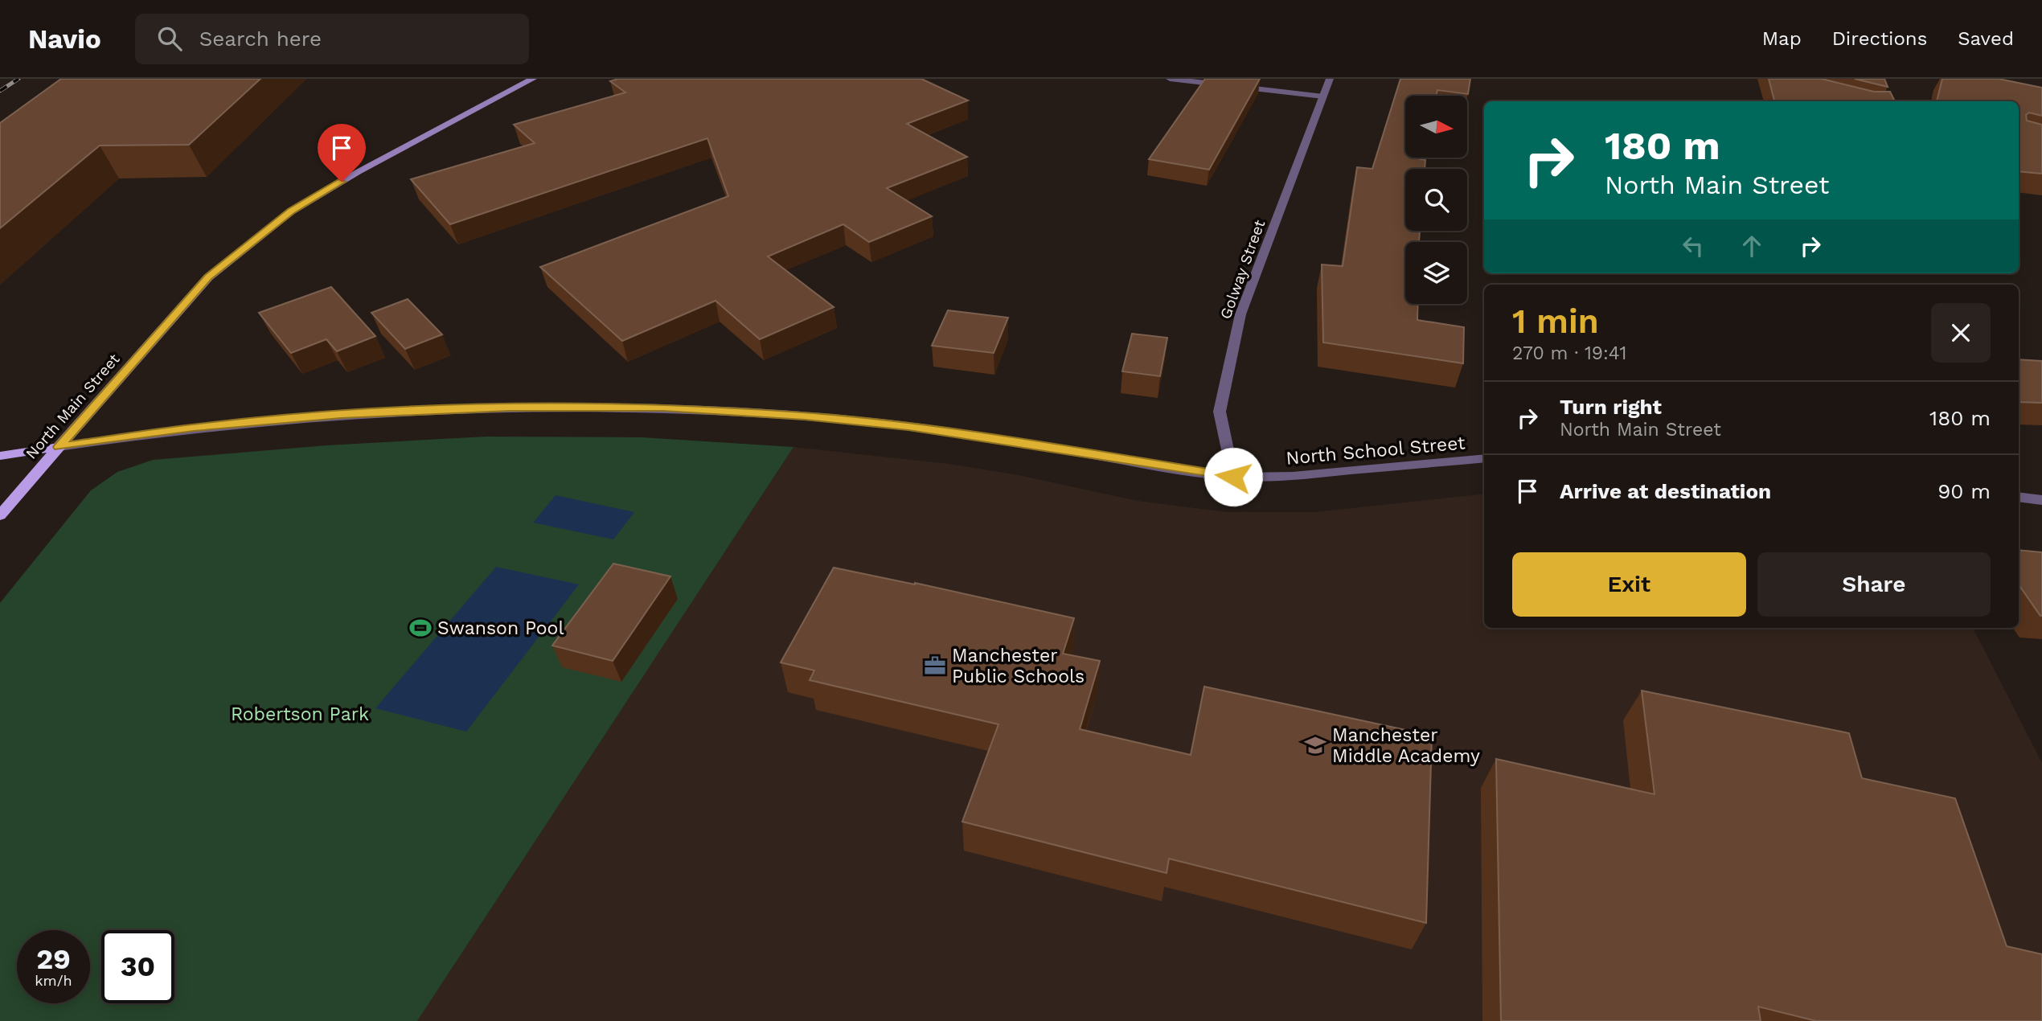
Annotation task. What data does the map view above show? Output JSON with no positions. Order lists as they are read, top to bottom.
{
  "streets": {
    "main road": ["North Main Street"],
    "street": ["Golway Street", "North School Street"]
  },
  "crossings": [
    ["Golway Street", "North School Street"],
    ["North Main Street", "North School Street"]
  ],
  "parks": ["Robertson Park"],
  "places": {
    "sports": ["Swanson Pool"],
    "office": ["Manchester Public Schools"],
    "school or university": ["Manchester Middle Academy"]
  },
  "north": "right",
  "page": {
    "header": "Navio",
    "search": "Search here",
    "nav": ["Map", "Directions", "Saved"],
    "turn": ["180 m", "North Main Street"],
    "heading": ["1 min", "270 m · 19:41"],
    "list": [
      {
        "name": "Turn right",
        "note": "North Main Street",
        "value": "180 m"
      },
      {
        "name": "Arrive at destination",
        "value": "90 m"
      }
    ],
    "buttons": ["Exit", "Share"],
    "speed": "29 km/h",
    "limit": "30"
  }
}
